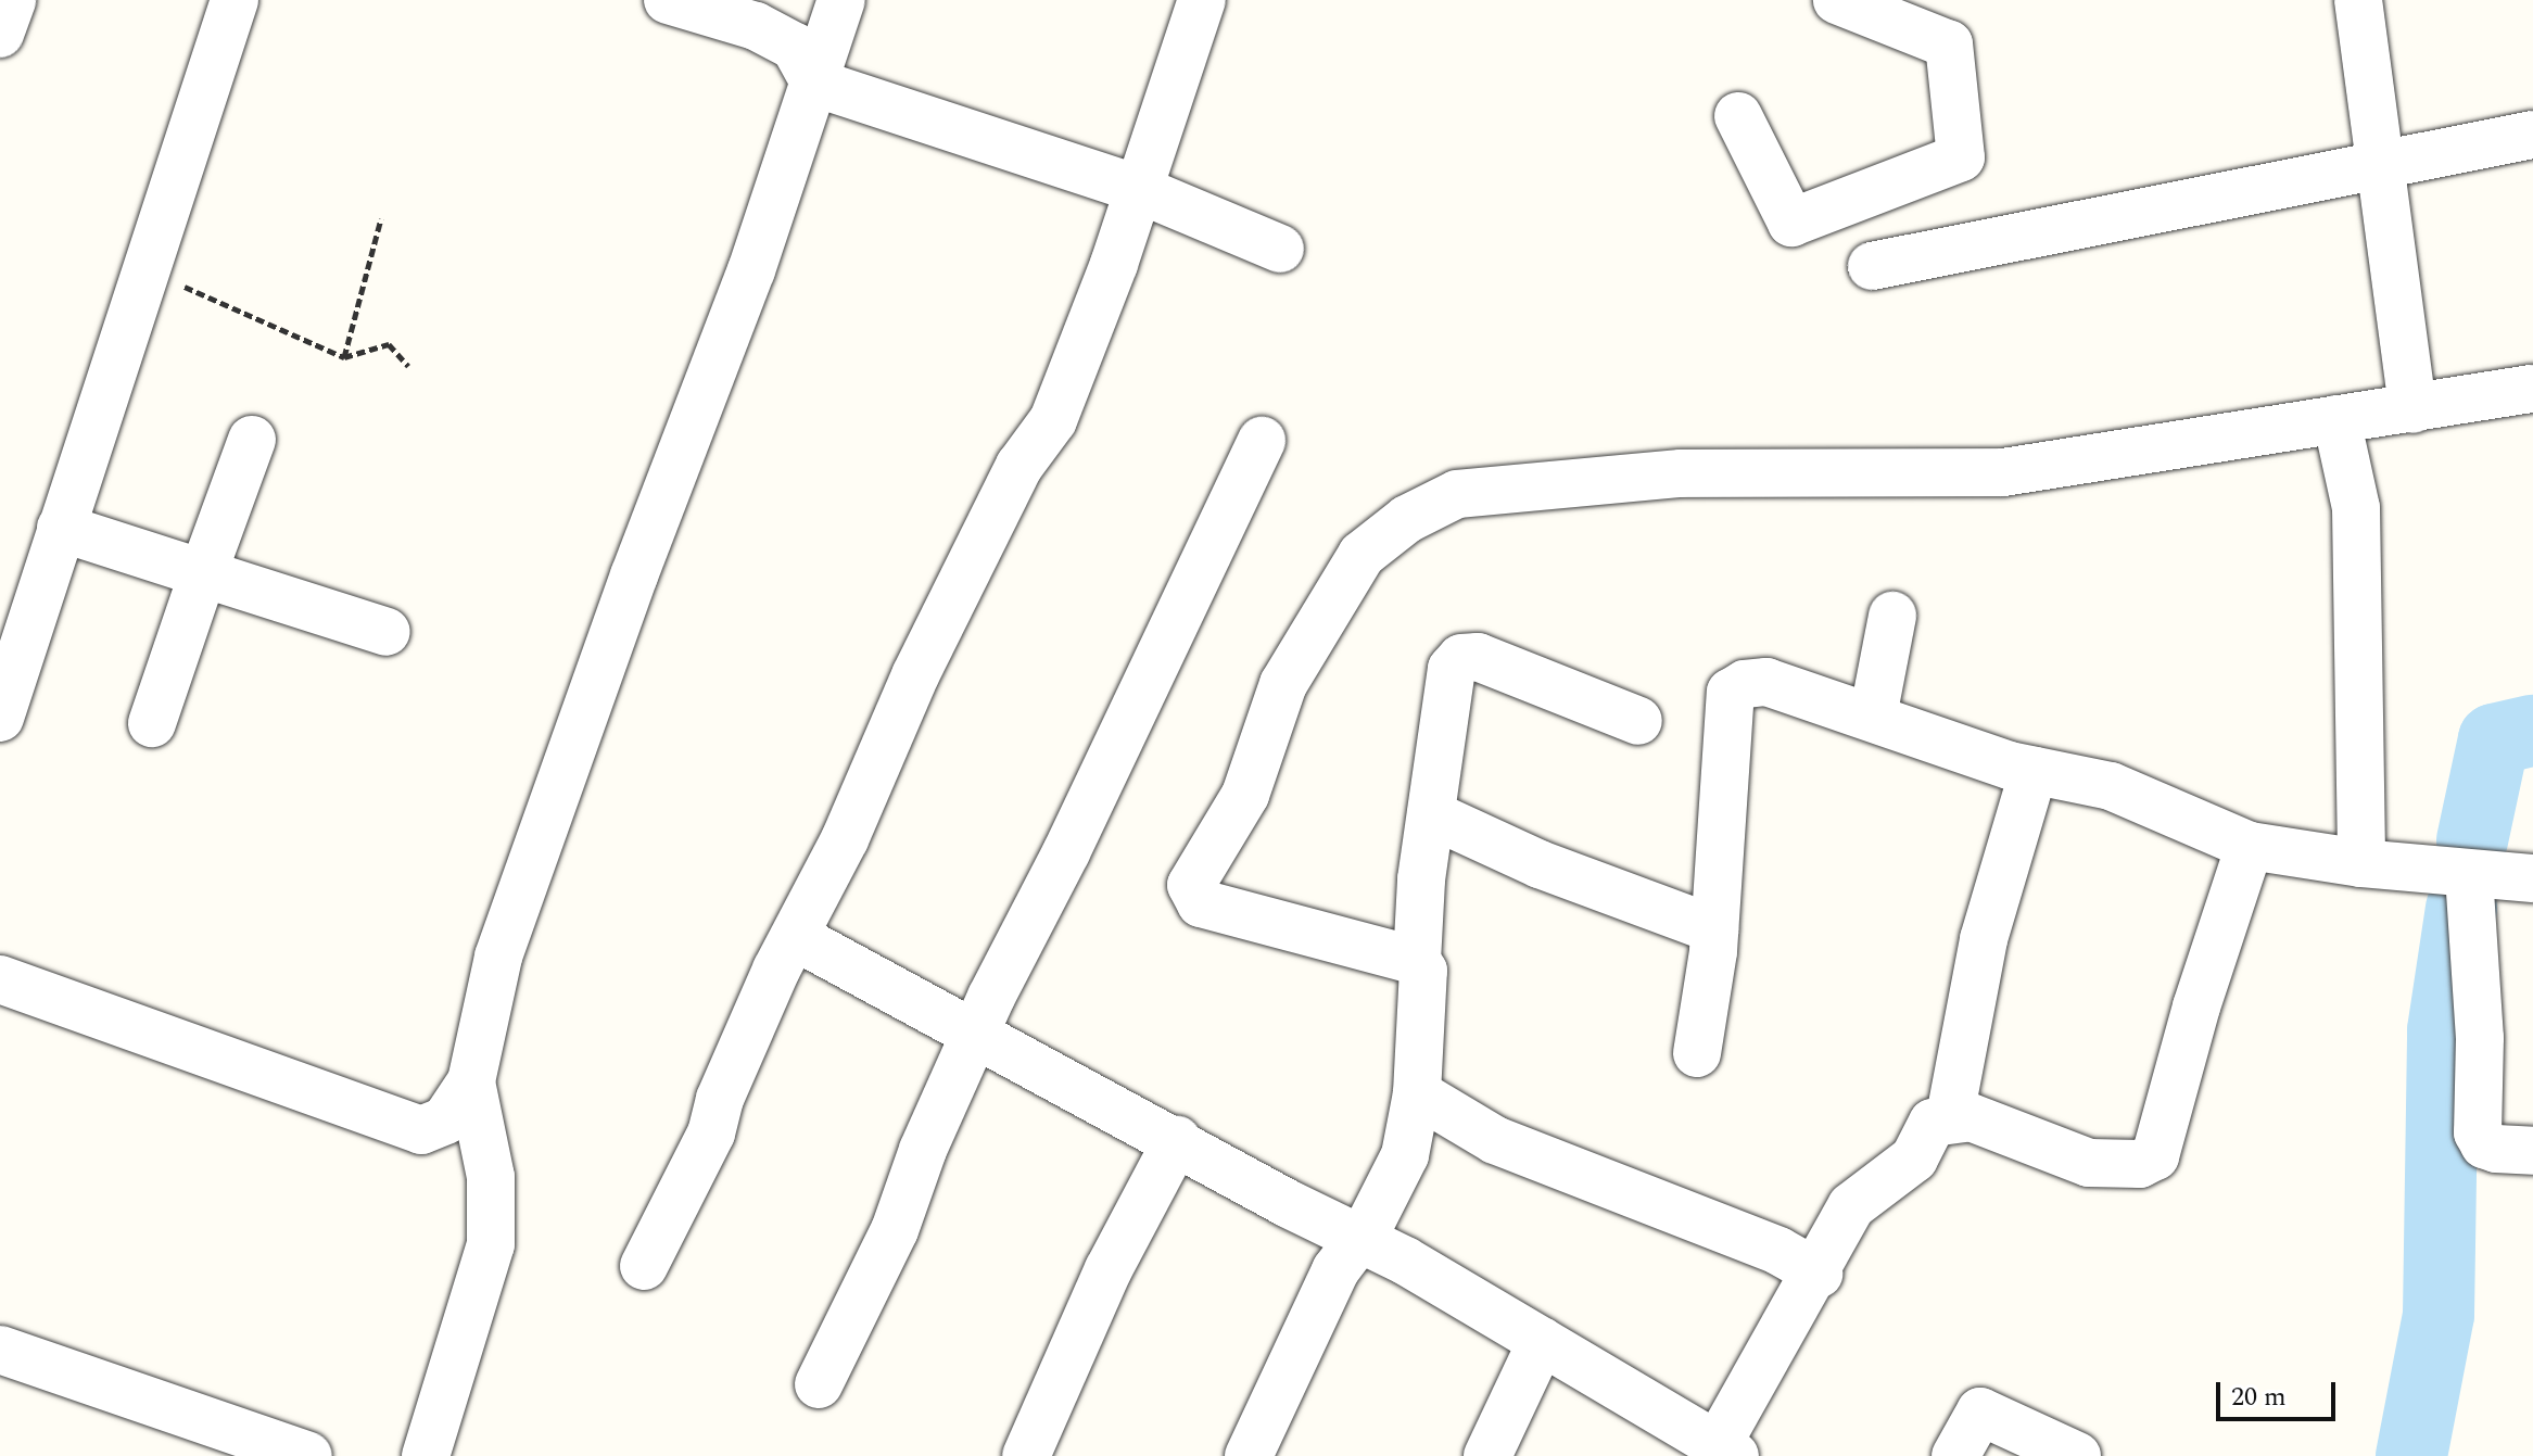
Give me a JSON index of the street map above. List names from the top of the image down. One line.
{"scale_bar":"20 m"}
